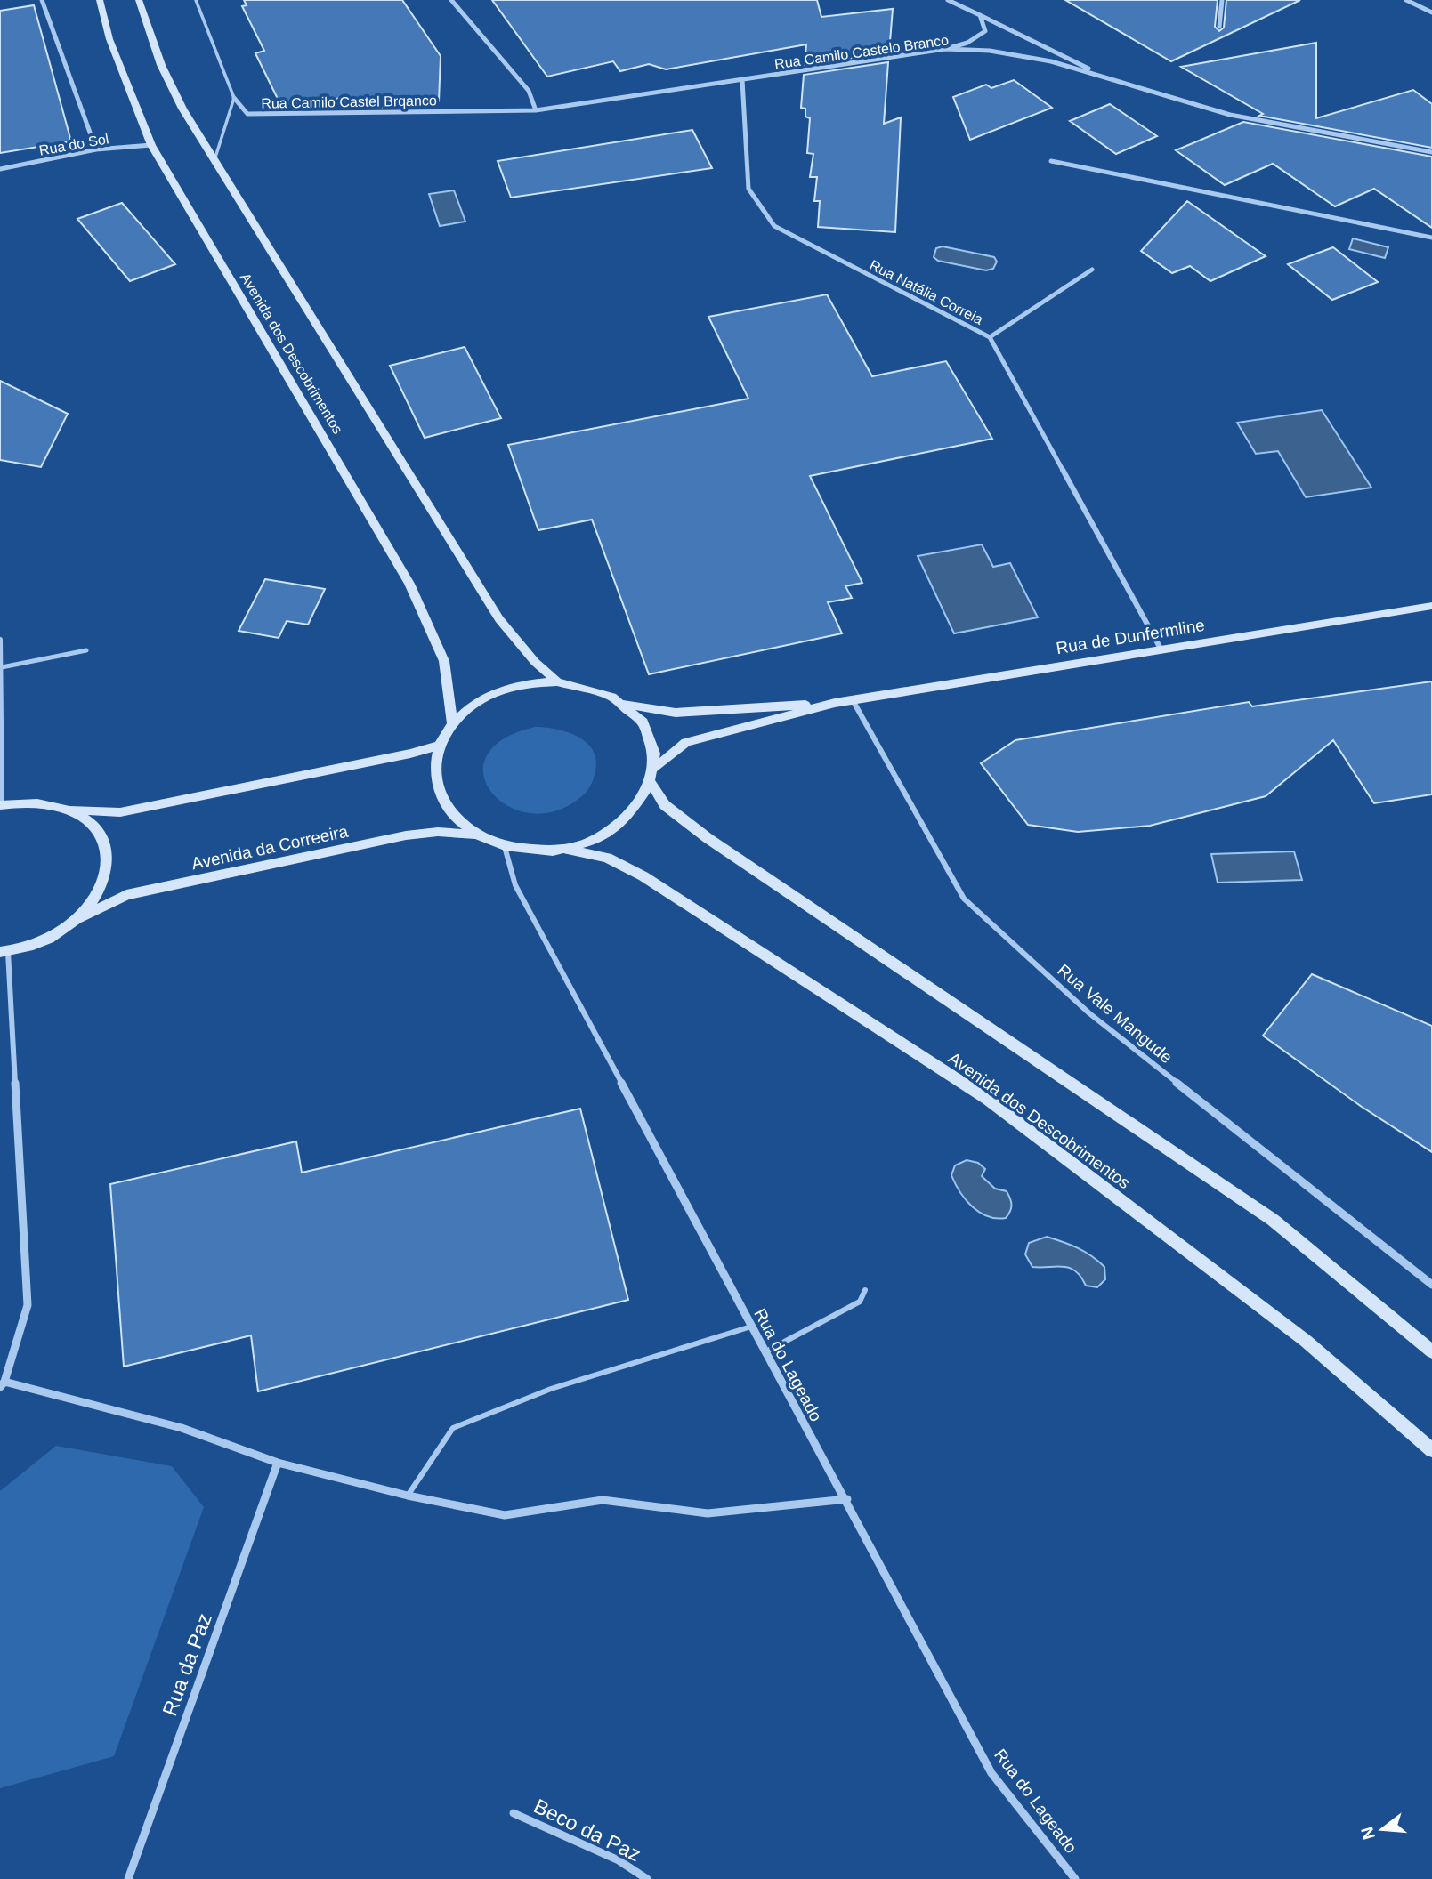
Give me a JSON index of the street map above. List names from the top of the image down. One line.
{"streets":{"main road":["Avenida dos Descobrimentos","Rua de Dunfermline","Avenida da Correeira"],"street":["Rua Camilo Castelo Branco","Rua Camilo Castel Brqanco","Rua do Sol","Rua Natália Correia","Rua Vale Mangude","Rua do Lageado","Rua da Paz","Beco da Paz"]},"crossings":[["Rua Camilo Castelo Branco","Rua Camilo Castel Brqanco"],["Rua Camilo Castelo Branco","Rua Natália Correia"],["Rua do Sol","Avenida dos Descobrimentos"],["Rua Natália Correia","Rua de Dunfermline"],["Avenida dos Descobrimentos","Rua de Dunfermline"],["Avenida dos Descobrimentos","Avenida da Correeira"],["Avenida dos Descobrimentos","Rua do Lageado"],["Rua de Dunfermline","Avenida da Correeira"],["Rua de Dunfermline","Rua Vale Mangude"],["Rua de Dunfermline","Rua do Lageado"],["Avenida da Correeira","Rua do Lageado"]],"north":"left"}
